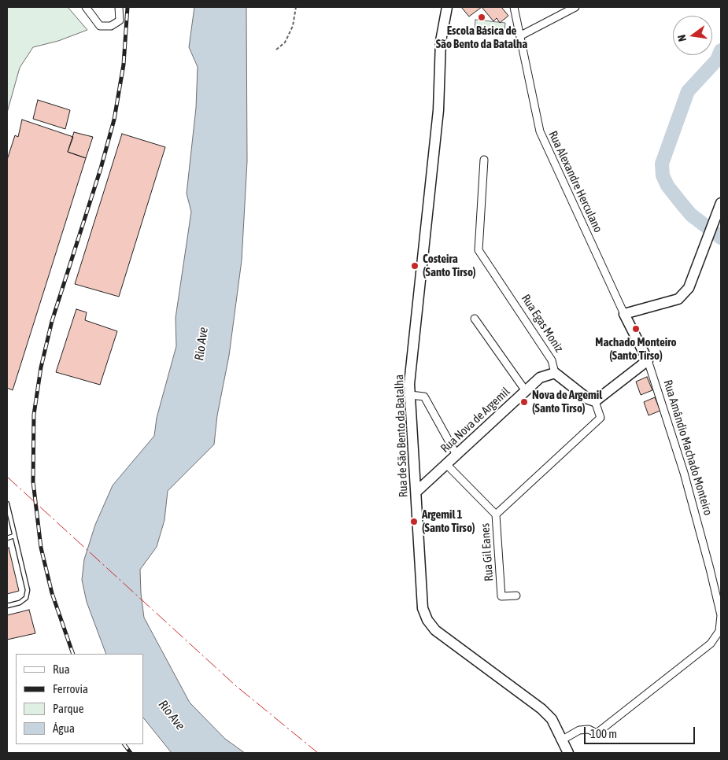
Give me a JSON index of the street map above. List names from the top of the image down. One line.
{"streets":{"street":["Rua Alexandre Herculano","Rua Egas Moniz","Rua Nova de Argemil","Rua de São Bento da Batalha","Rua Amândio Machado Monteiro","Rua Gil Eanes"]},"crossings":[["Rua Alexandre Herculano","Rua Amândio Machado Monteiro"],["Rua Egas Moniz","Rua Nova de Argemil"],["Rua Nova de Argemil","Rua de São Bento da Batalha"],["Rua Nova de Argemil","Rua Gil Eanes"],["Rua de São Bento da Batalha","Rua Amândio Machado Monteiro"]],"water":["Rio Ave"],"places":["Escola Básica de São Bento da Batalha","Costeira (Santo Tirso)","Machado Monteiro (Santo Tirso)","Nova de Argemil (Santo Tirso)","Argemil 1 (Santo Tirso)"],"legend":["Rua","Ferrovia","Parque","Água"],"scale_bar":"100 m","north":"left"}
